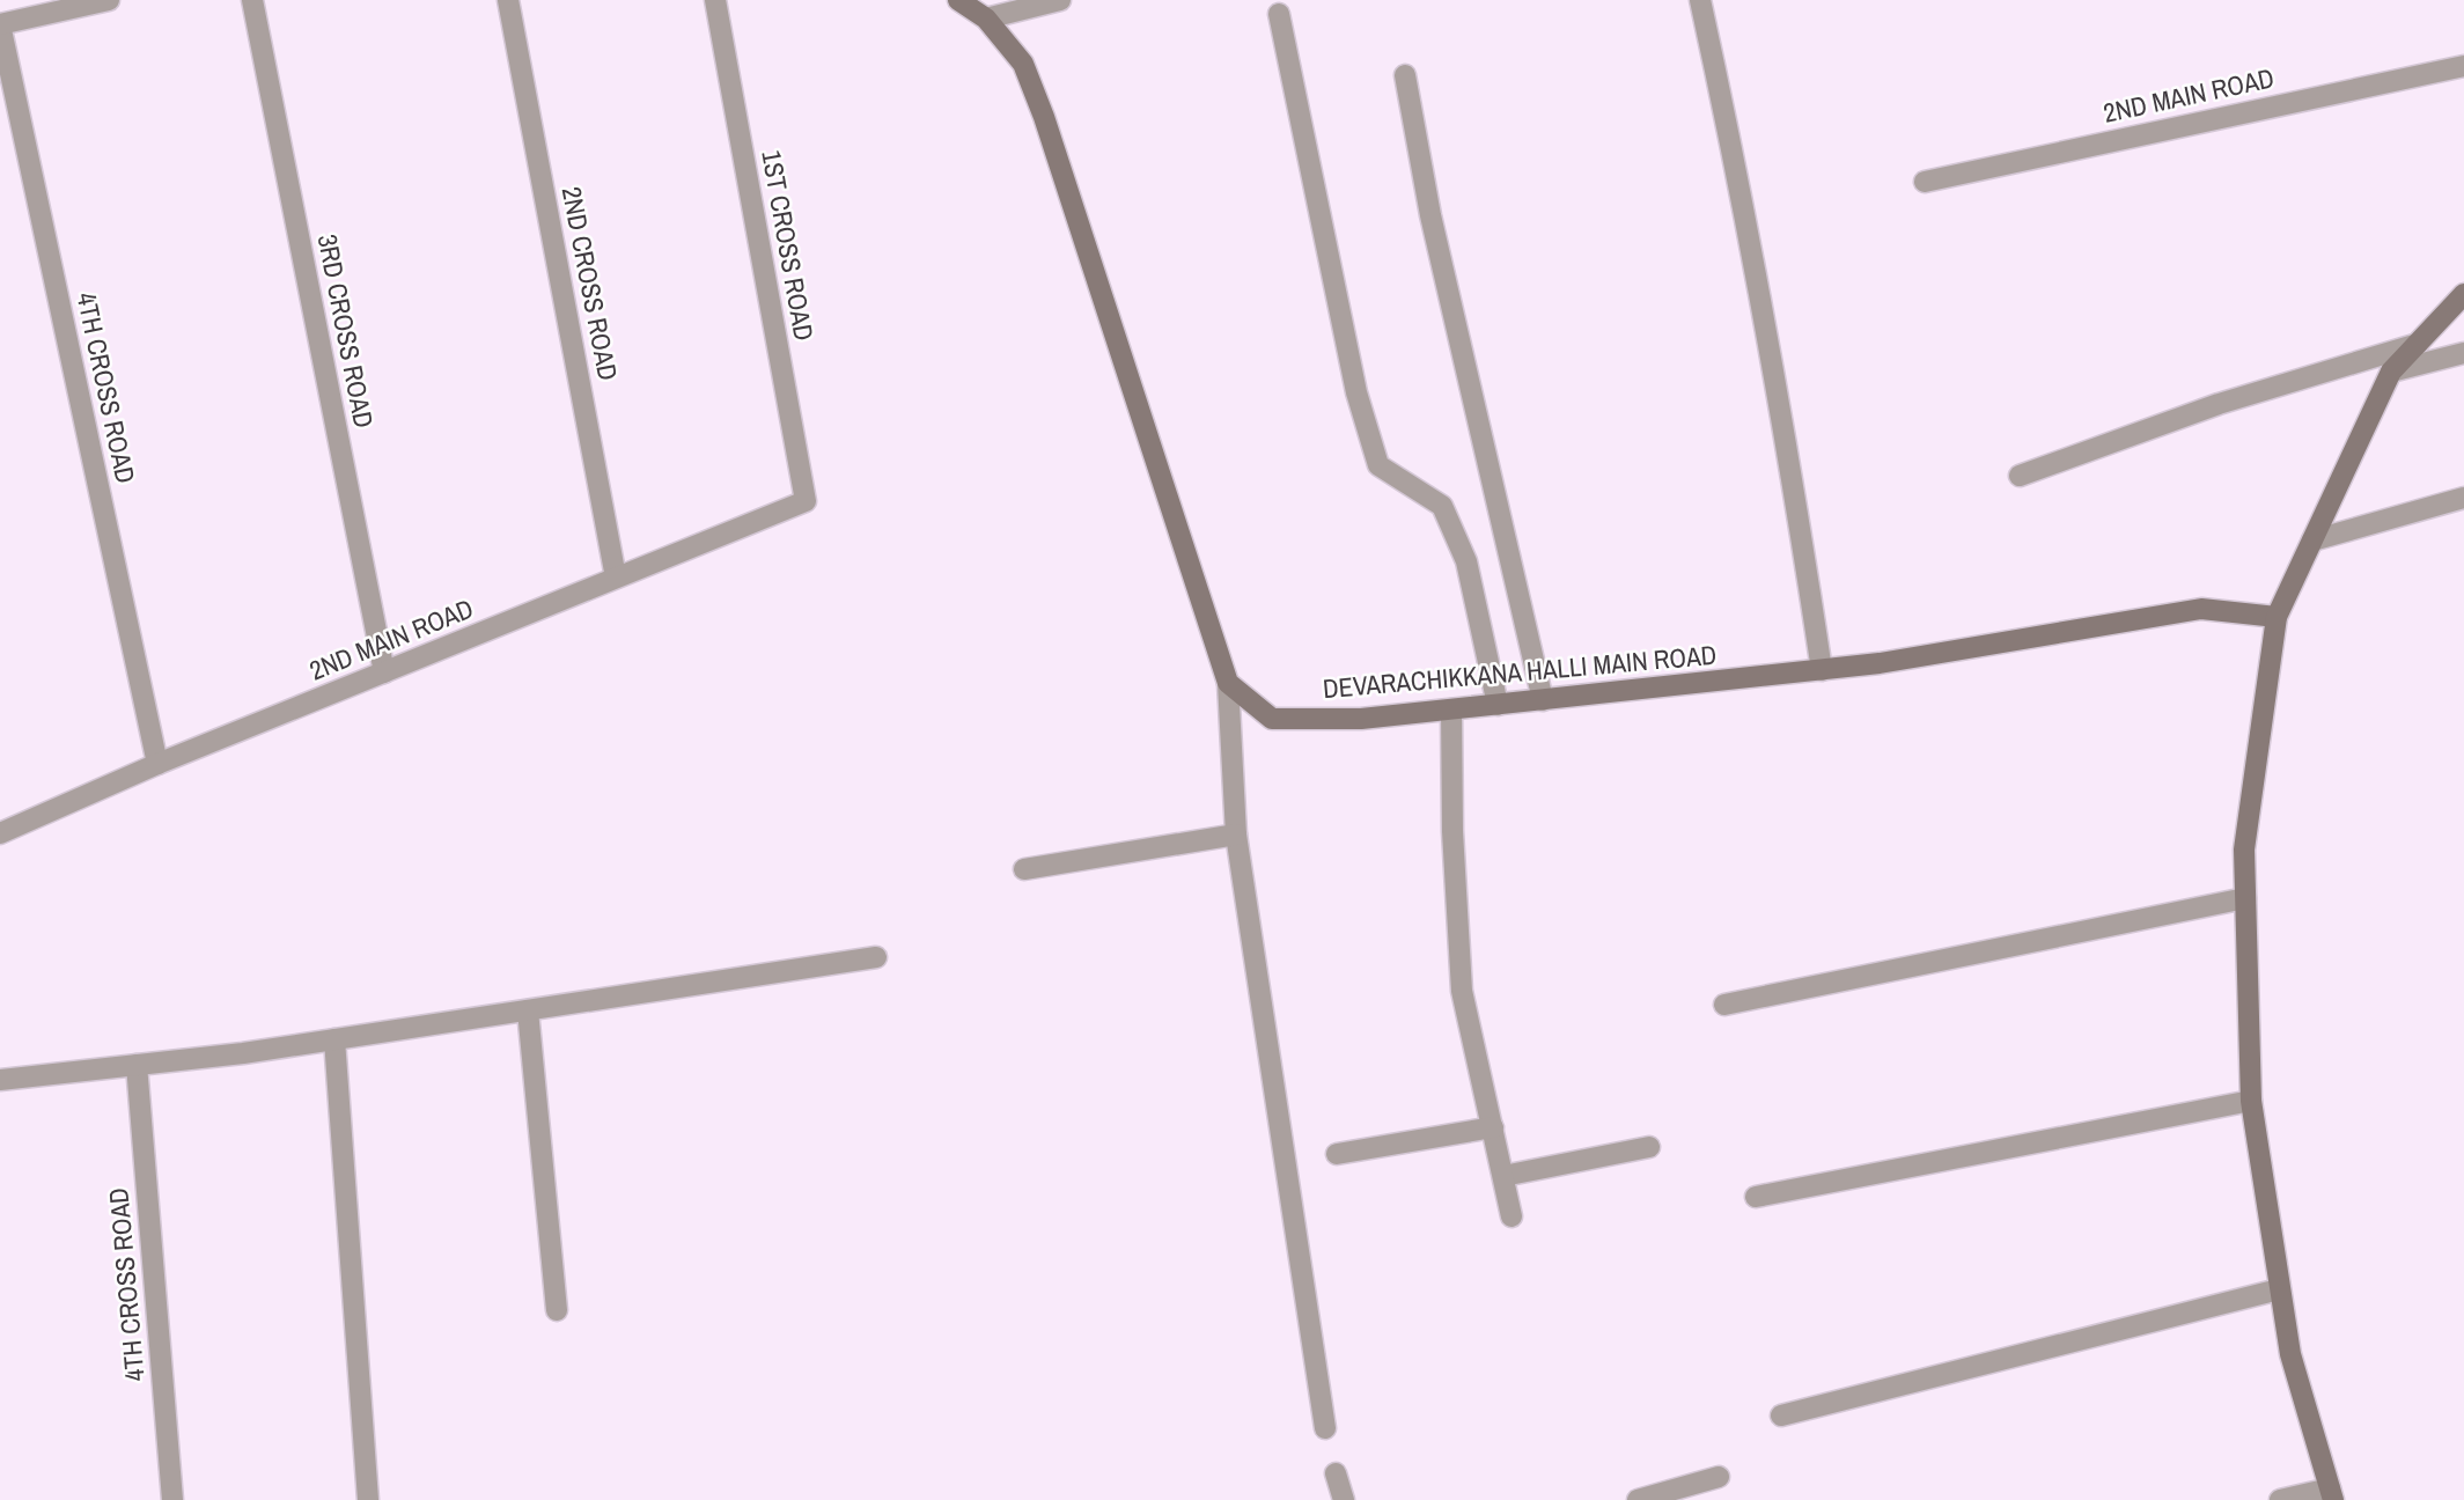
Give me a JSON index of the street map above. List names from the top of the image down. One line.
{"streets":{"street":["2ND MAIN ROAD","1ST CROSS ROAD","2ND CROSS ROAD","3RD CROSS ROAD","4TH CROSS ROAD","DEVARACHIKKANA HALLI MAIN ROAD"]},"crossings":[["2ND MAIN ROAD","1ST CROSS ROAD"],["2ND MAIN ROAD","2ND CROSS ROAD"],["2ND MAIN ROAD","3RD CROSS ROAD"],["2ND MAIN ROAD","4TH CROSS ROAD"]]}
